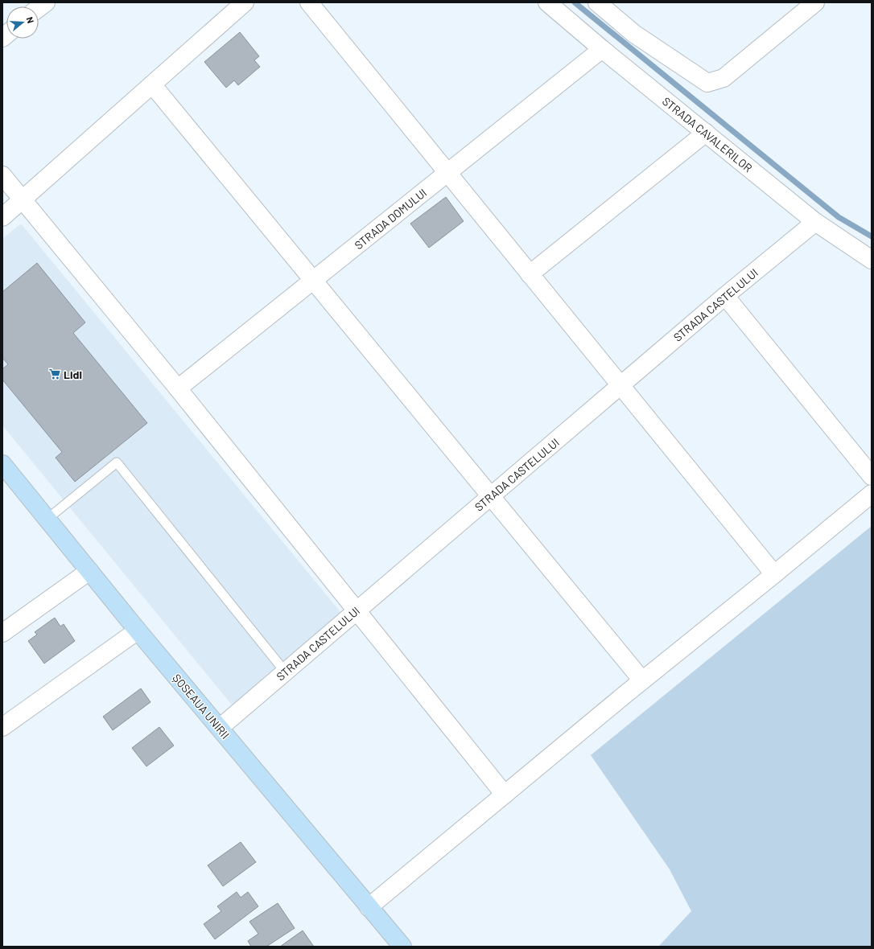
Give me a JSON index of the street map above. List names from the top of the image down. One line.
{"streets":{"main road":["ȘOSEAUA UNIRII"],"street":["STRADA CAVALERILOR","STRADA DOMULUI","STRADA CASTELULUI"]},"crossings":[["STRADA CAVALERILOR","STRADA DOMULUI"],["STRADA CAVALERILOR","STRADA CASTELULUI"],["STRADA CASTELULUI","ȘOSEAUA UNIRII"]],"places":{"supermarket":["Lidl"]},"north":"right"}
